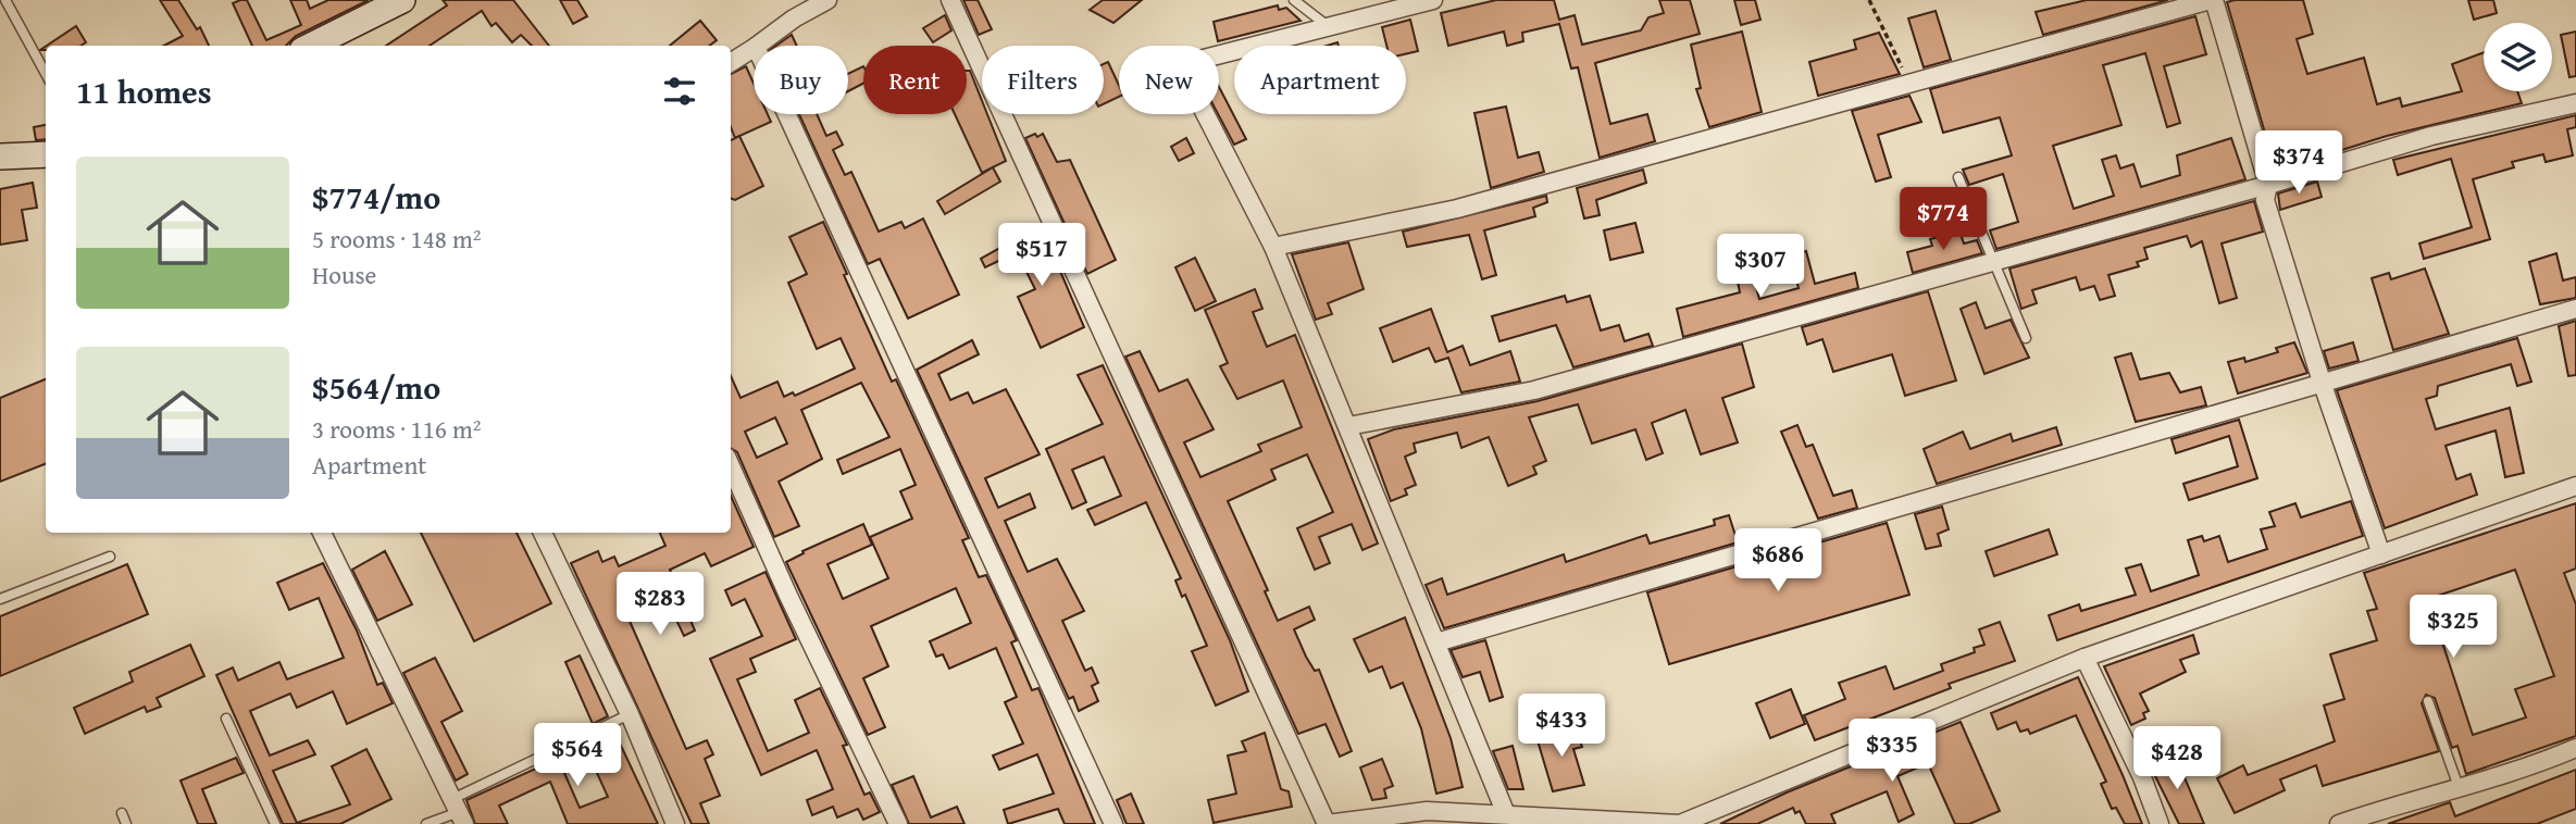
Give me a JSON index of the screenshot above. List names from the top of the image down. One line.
{"page":{"chip":["Buy","Rent","Filters","New","Apartment"],"heading":"11 homes","price":["$374","$774","$517","$307","$686","$283","$325","$433","$335","$564","$428"],"list":[{"name":"$774/mo","note":"5 rooms · 148 m² · House"},{"name":"$564/mo","note":"3 rooms · 116 m² · Apartment"}]}}
